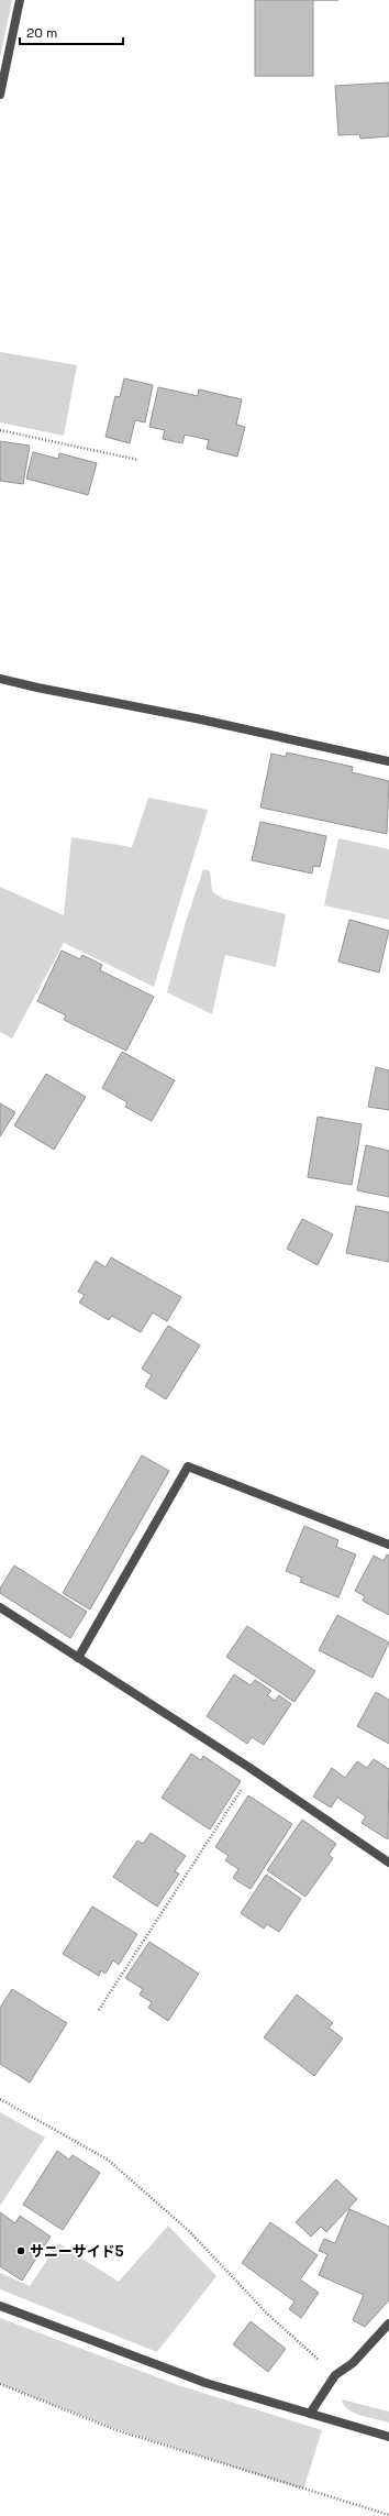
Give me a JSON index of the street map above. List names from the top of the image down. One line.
{"places":["サニーサイド5"],"scale_bar":"20 m"}
